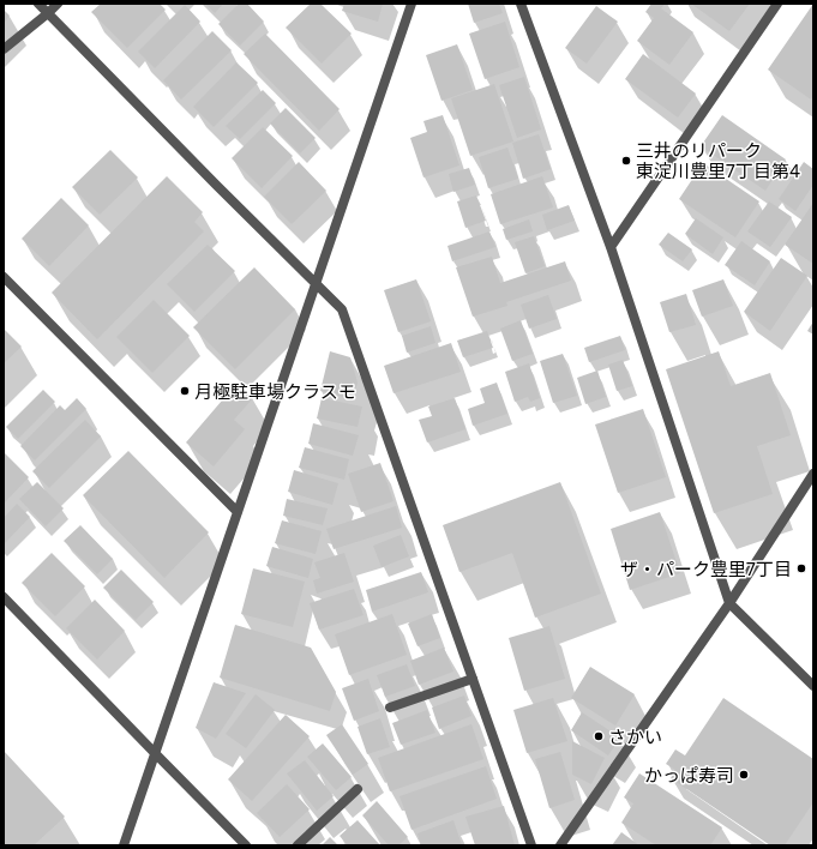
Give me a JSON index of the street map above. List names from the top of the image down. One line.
{"places":["三井のリパーク 東淀川豊里7丁目第4","月極駐車場クラスモ","ザ・パーク豊里7丁目","さかい","かっぱ寿司"]}
